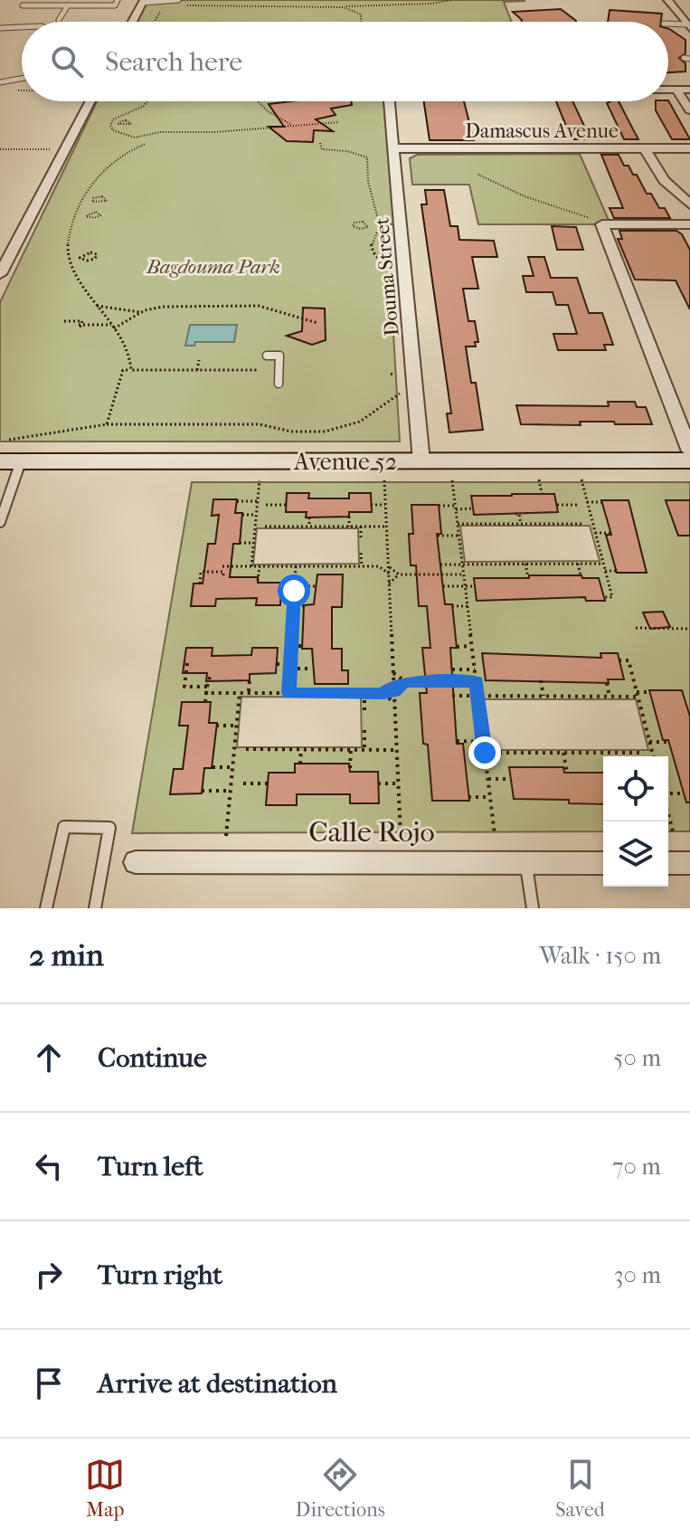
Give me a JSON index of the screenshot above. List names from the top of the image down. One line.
{"streets":{"main road":["Avenue 52"],"street":["Damascus Avenue","Douma Street","Calle Rojo"]},"crossings":[["Damascus Avenue","Douma Street"],["Douma Street","Avenue 52"]],"parks":["Bagdouma Park"],"page":{"search":"Search here","heading":["2 min","Walk · 150 m"],"list":[["Continue","50 m"],["Turn left","70 m"],["Turn right","30 m"],"Arrive at destination"],"nav":["Map","Directions","Saved"]}}
